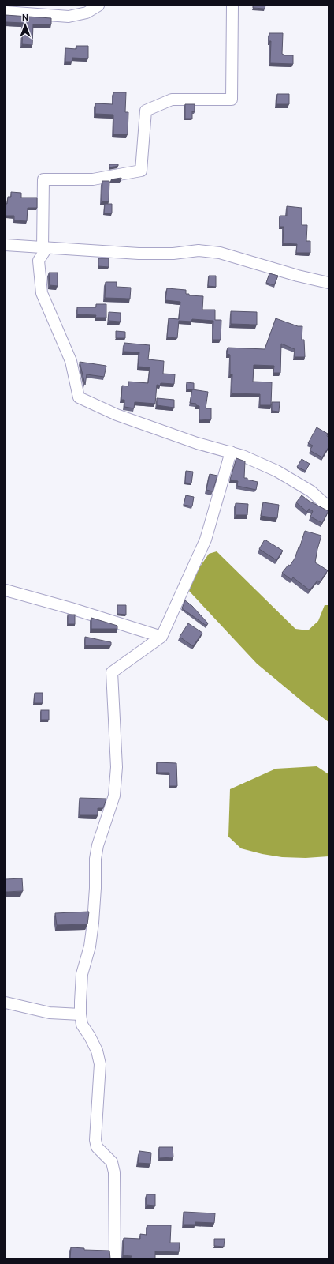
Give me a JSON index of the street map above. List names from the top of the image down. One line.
{"north":"top"}
